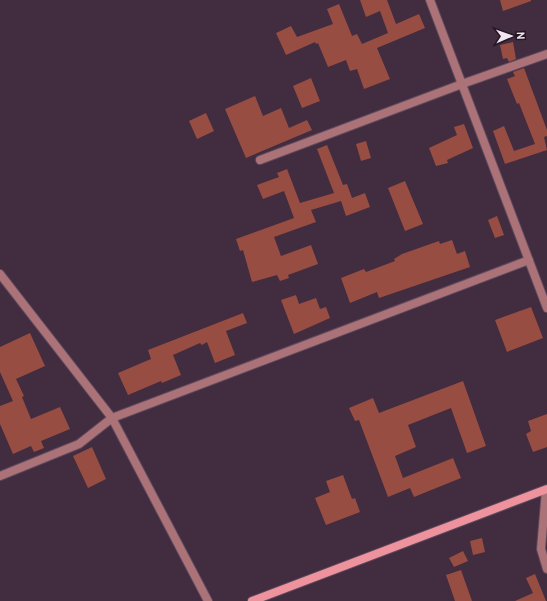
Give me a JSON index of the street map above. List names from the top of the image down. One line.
{"north":"right"}
